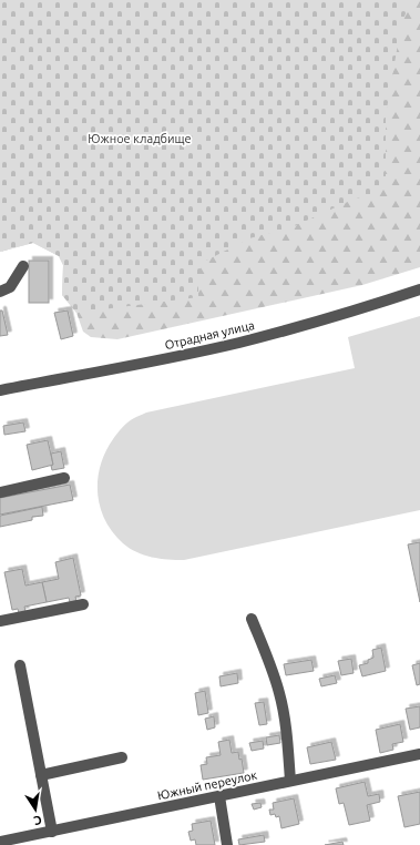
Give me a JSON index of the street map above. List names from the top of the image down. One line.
{"streets":{"street":["Отрадная улица","Южный переулок"]},"parks":["Южное кладбище"],"north":"bottom"}
